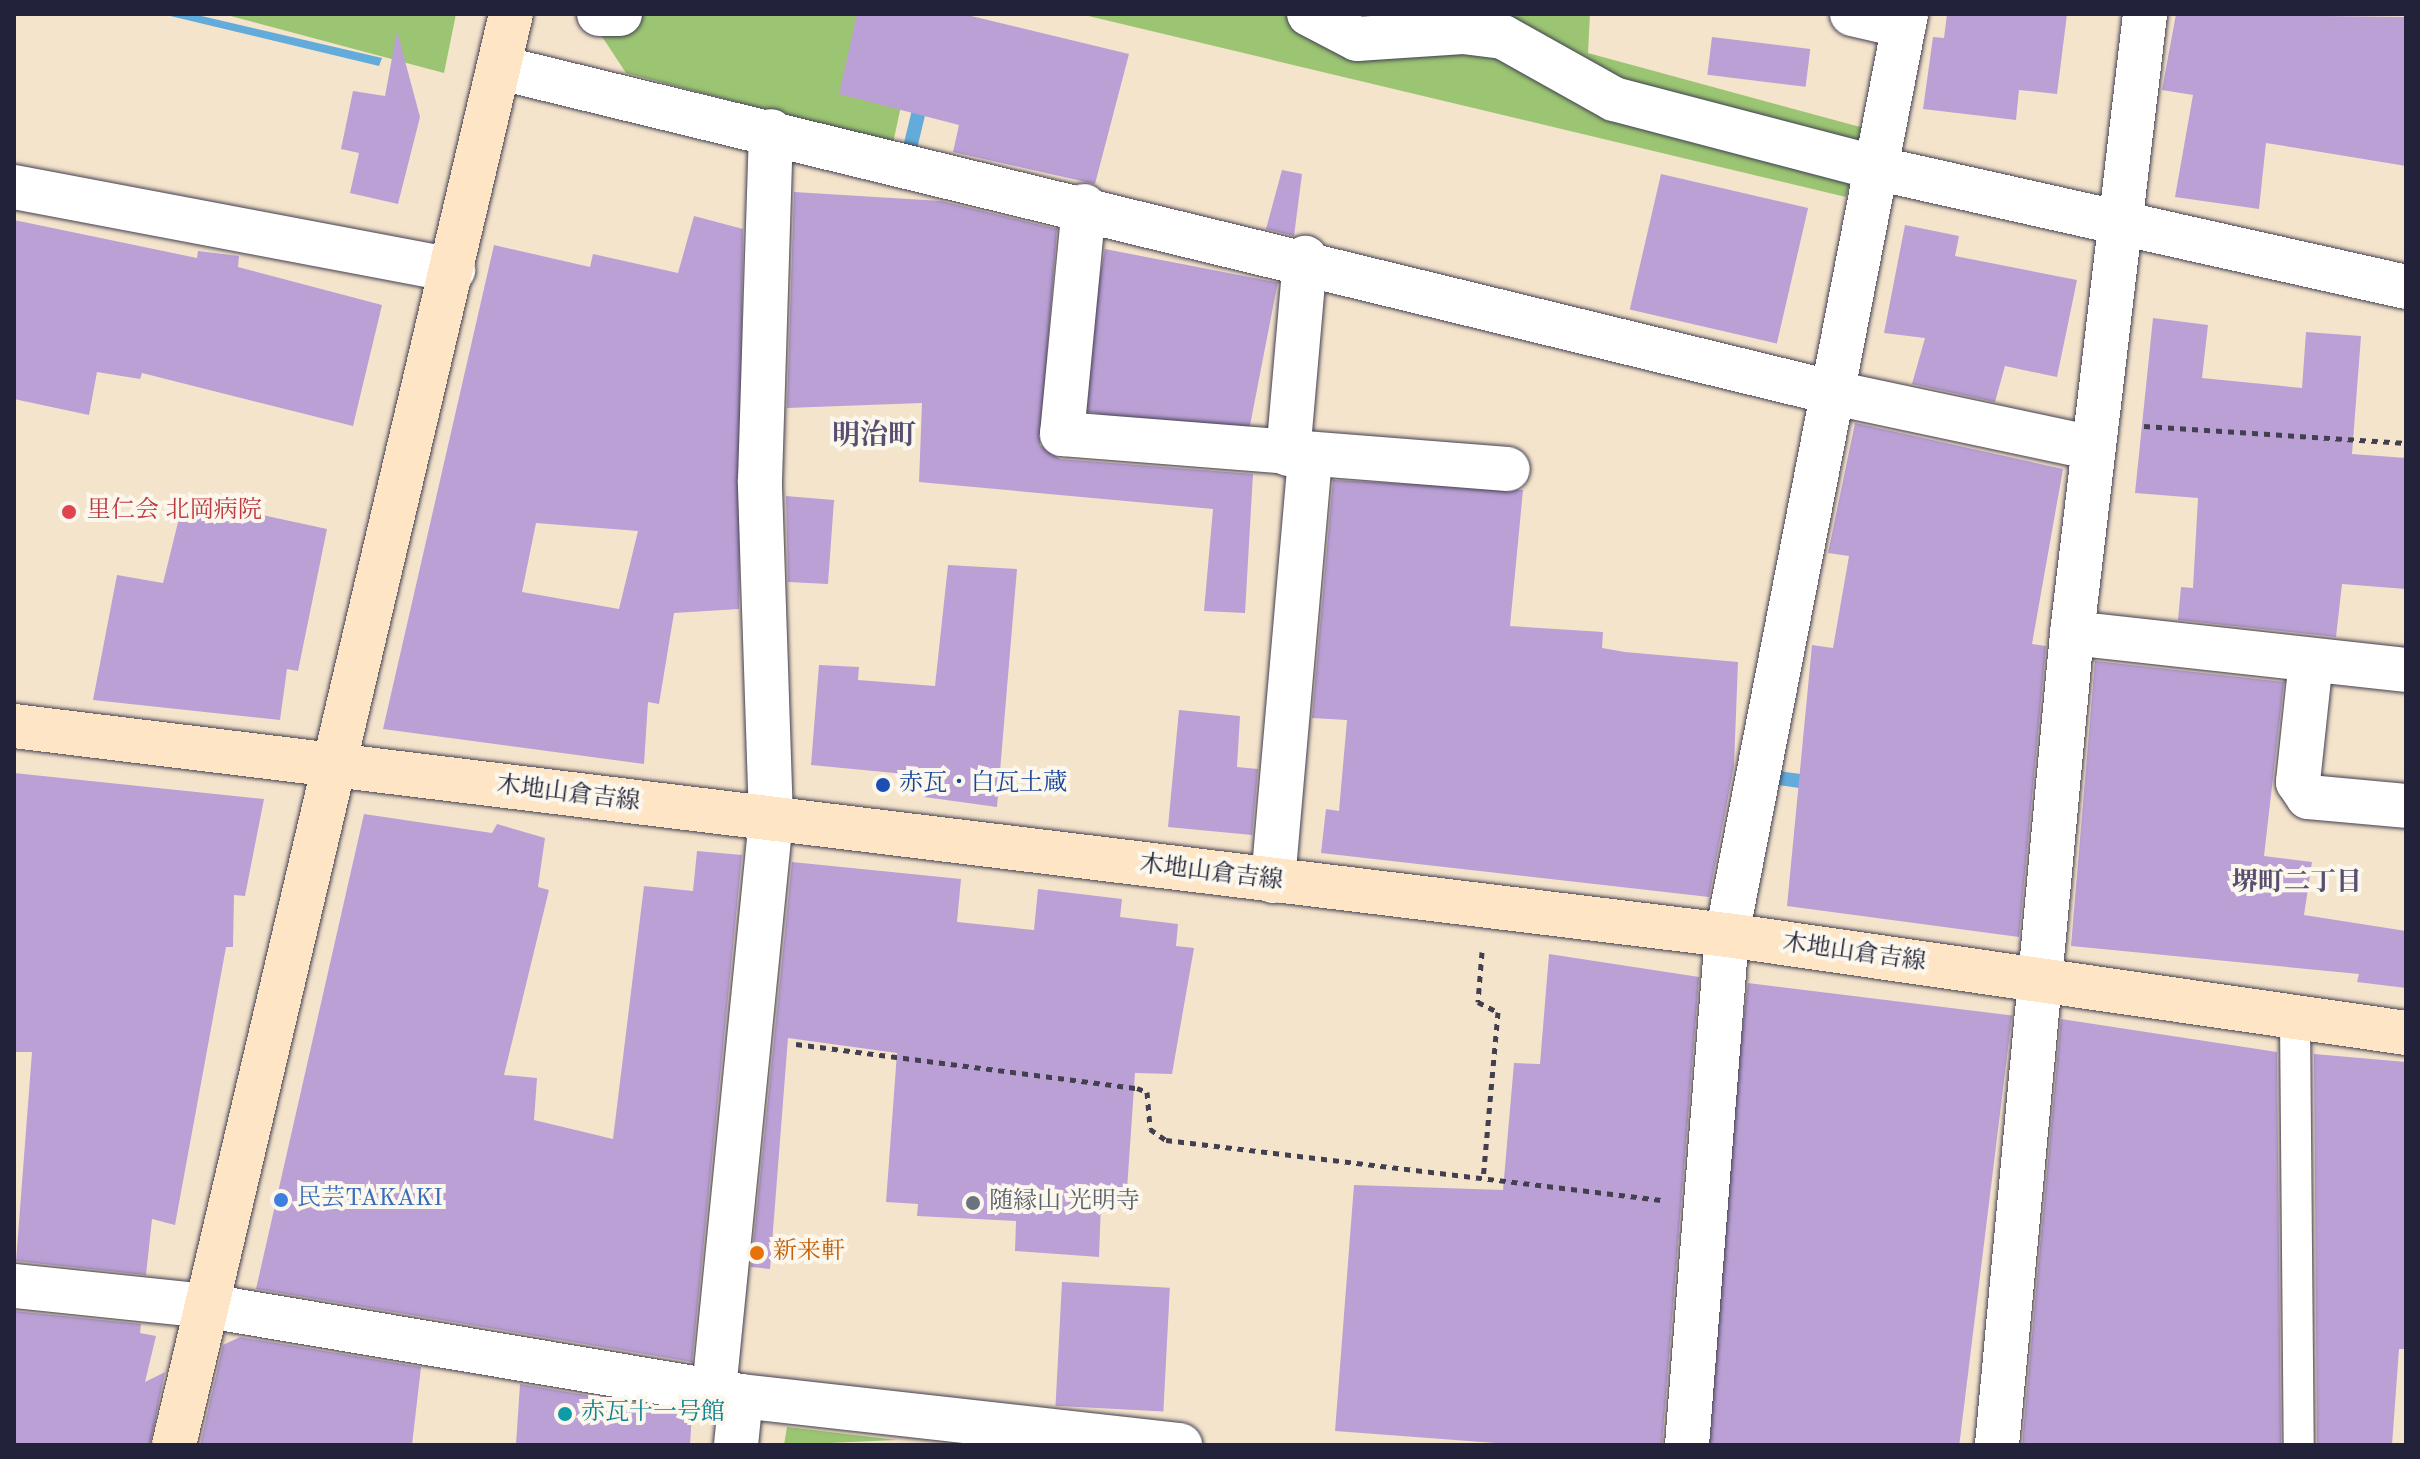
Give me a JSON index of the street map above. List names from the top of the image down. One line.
{"streets":{"main road":["木地山倉吉線"]},"districts":["明治町","堺町二丁目"],"places":["里仁会 北岡病院","赤瓦・白瓦土蔵","民芸TAKAKI","随縁山 光明寺","新来軒","赤瓦十一号館"]}
